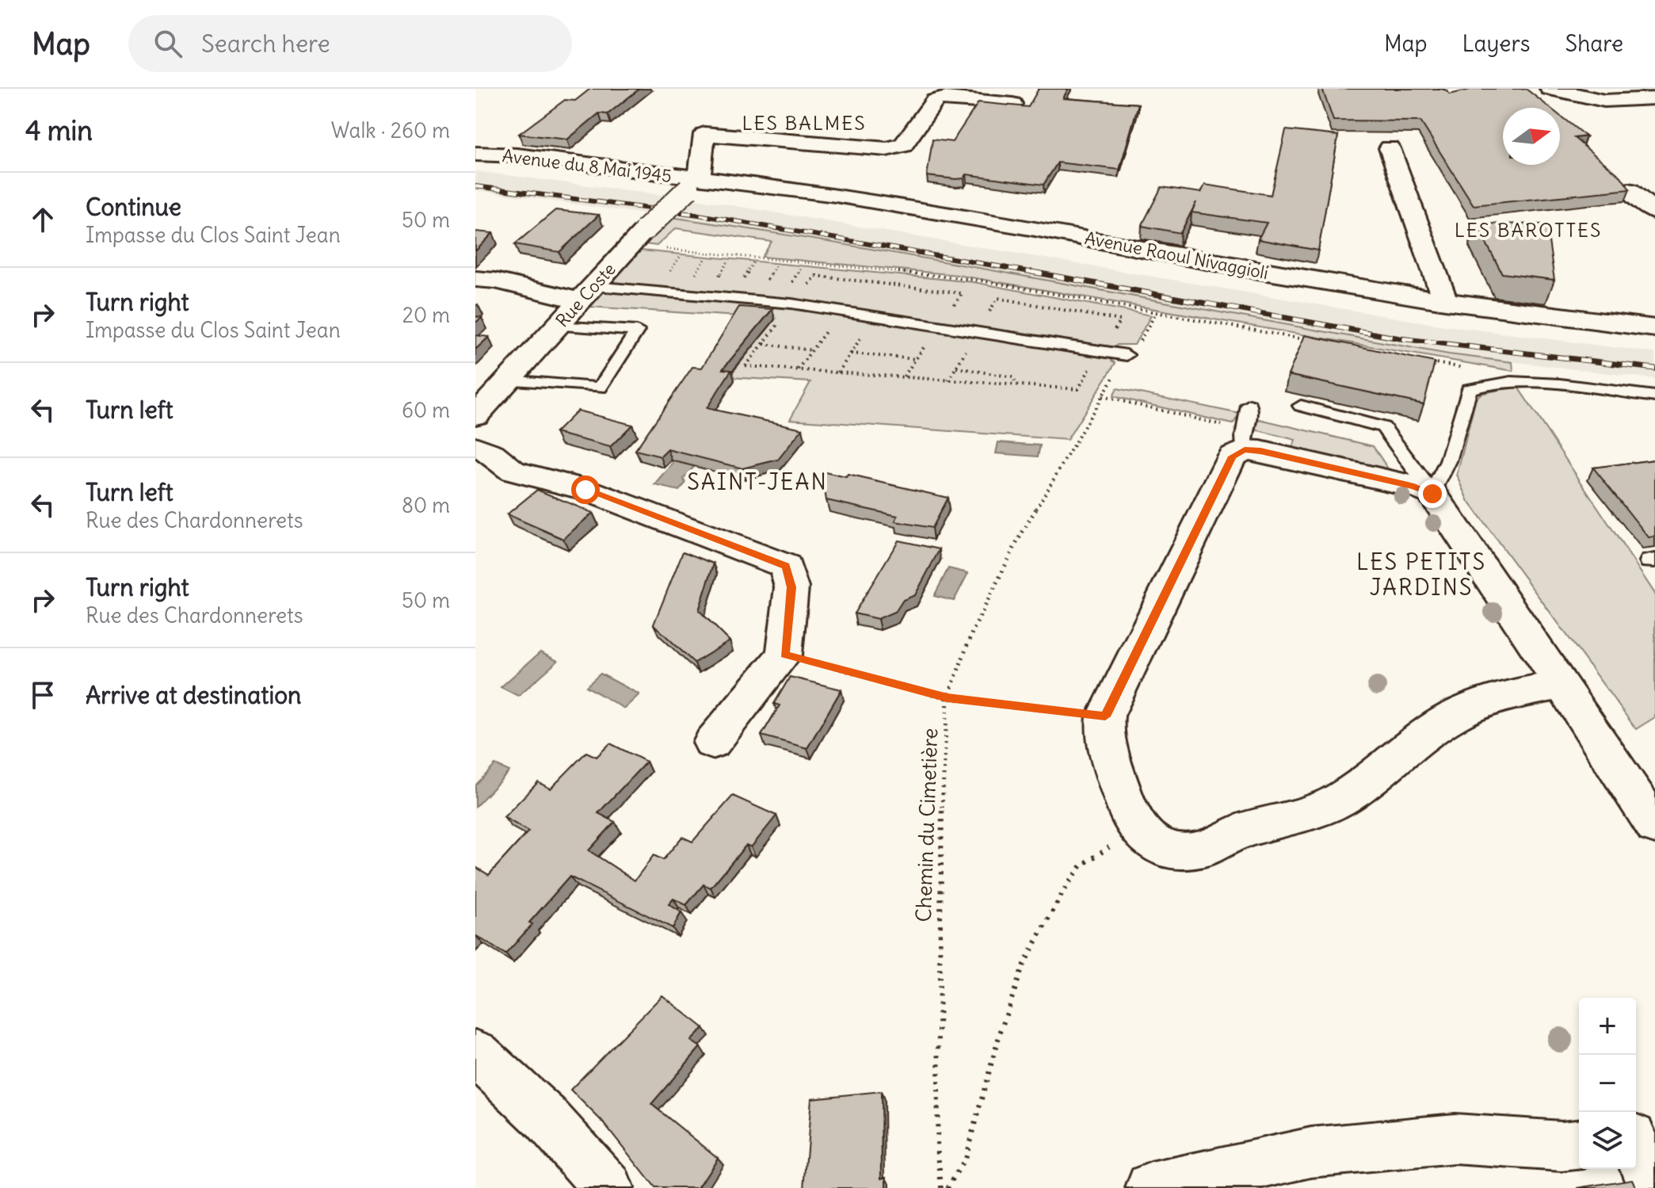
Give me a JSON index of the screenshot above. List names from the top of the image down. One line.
{"streets":{"street":["Avenue du 8 Mai 1945","Avenue Raoul Nivaggioli","Rue Coste"],"path":["Chemin du Cimetière"]},"crossings":[["Avenue du 8 Mai 1945","Avenue Raoul Nivaggioli"],["Avenue du 8 Mai 1945","Rue Coste"],["Avenue Raoul Nivaggioli","Rue Coste"]],"districts":["LES BALMES","LES BAROTTES","SAINT-JEAN","LES PETITS JARDINS"],"north":"right","page":{"header":"Map","search":"Search here","nav":["Map","Layers","Share"],"heading":["4 min","Walk · 260 m"],"list":[["Continue","Impasse du Clos Saint Jean","50 m"],["Turn right","Impasse du Clos Saint Jean","20 m"],["Turn left","60 m"],["Turn left","Rue des Chardonnerets","80 m"],["Turn right","Rue des Chardonnerets","50 m"],"Arrive at destination"],"map_buttons":["+","−"]}}
